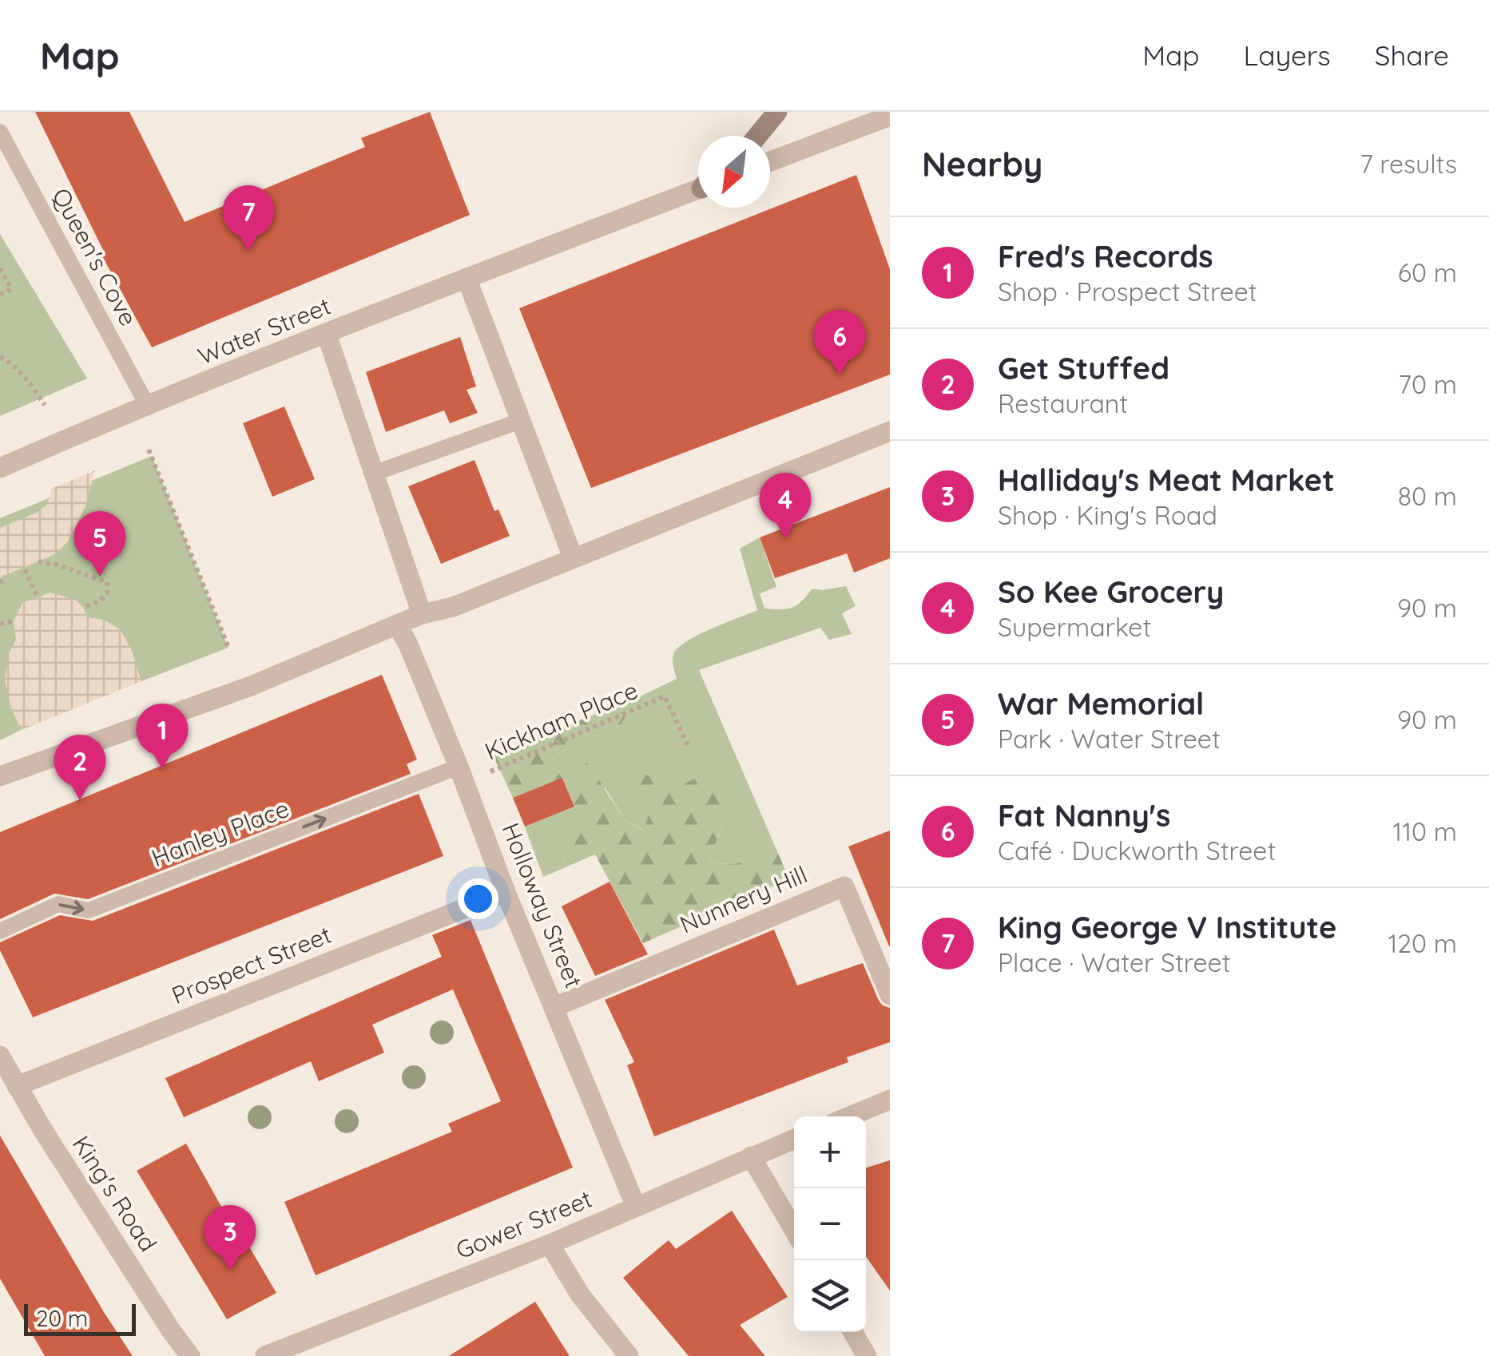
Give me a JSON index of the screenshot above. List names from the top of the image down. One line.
{"streets":{"street":["Water Street","Nunnery Hill","Holloway Street","Prospect Street","King's Road","Gower Street"],"lane":["Queen's Cove","Hanley Place"],"path":["Kickham Place"]},"crossings":[["Queen's Cove","Water Street"],["Kickham Place","Hanley Place"],["Kickham Place","Holloway Street"],["Hanley Place","Holloway Street"],["Nunnery Hill","Holloway Street"],["Holloway Street","Prospect Street"],["Holloway Street","Gower Street"],["Prospect Street","King's Road"]],"one_way":["Hanley Place"],"scale_bar":"20 m","north":"bottom left","page":{"header":"Map","nav":["Map","Layers","Share"],"heading":["Nearby","7 results"],"pins":["7","6","4","5","1","2","3"],"list":[{"mark":"1","name":"Fred's Records","note":"Shop · Prospect Street","value":"60 m"},{"mark":"2","name":"Get Stuffed","note":"Restaurant","value":"70 m"},{"mark":"3","name":"Halliday's Meat Market","note":"Shop · King's Road","value":"80 m"},{"mark":"4","name":"So Kee Grocery","note":"Supermarket","value":"90 m"},{"mark":"5","name":"War Memorial","note":"Park · Water Street","value":"90 m"},{"mark":"6","name":"Fat Nanny's","note":"Café · Duckworth Street","value":"110 m"},{"mark":"7","name":"King George V Institute","note":"Place · Water Street","value":"120 m"}],"map_buttons":["+","−"],"scale":"20 m"}}
